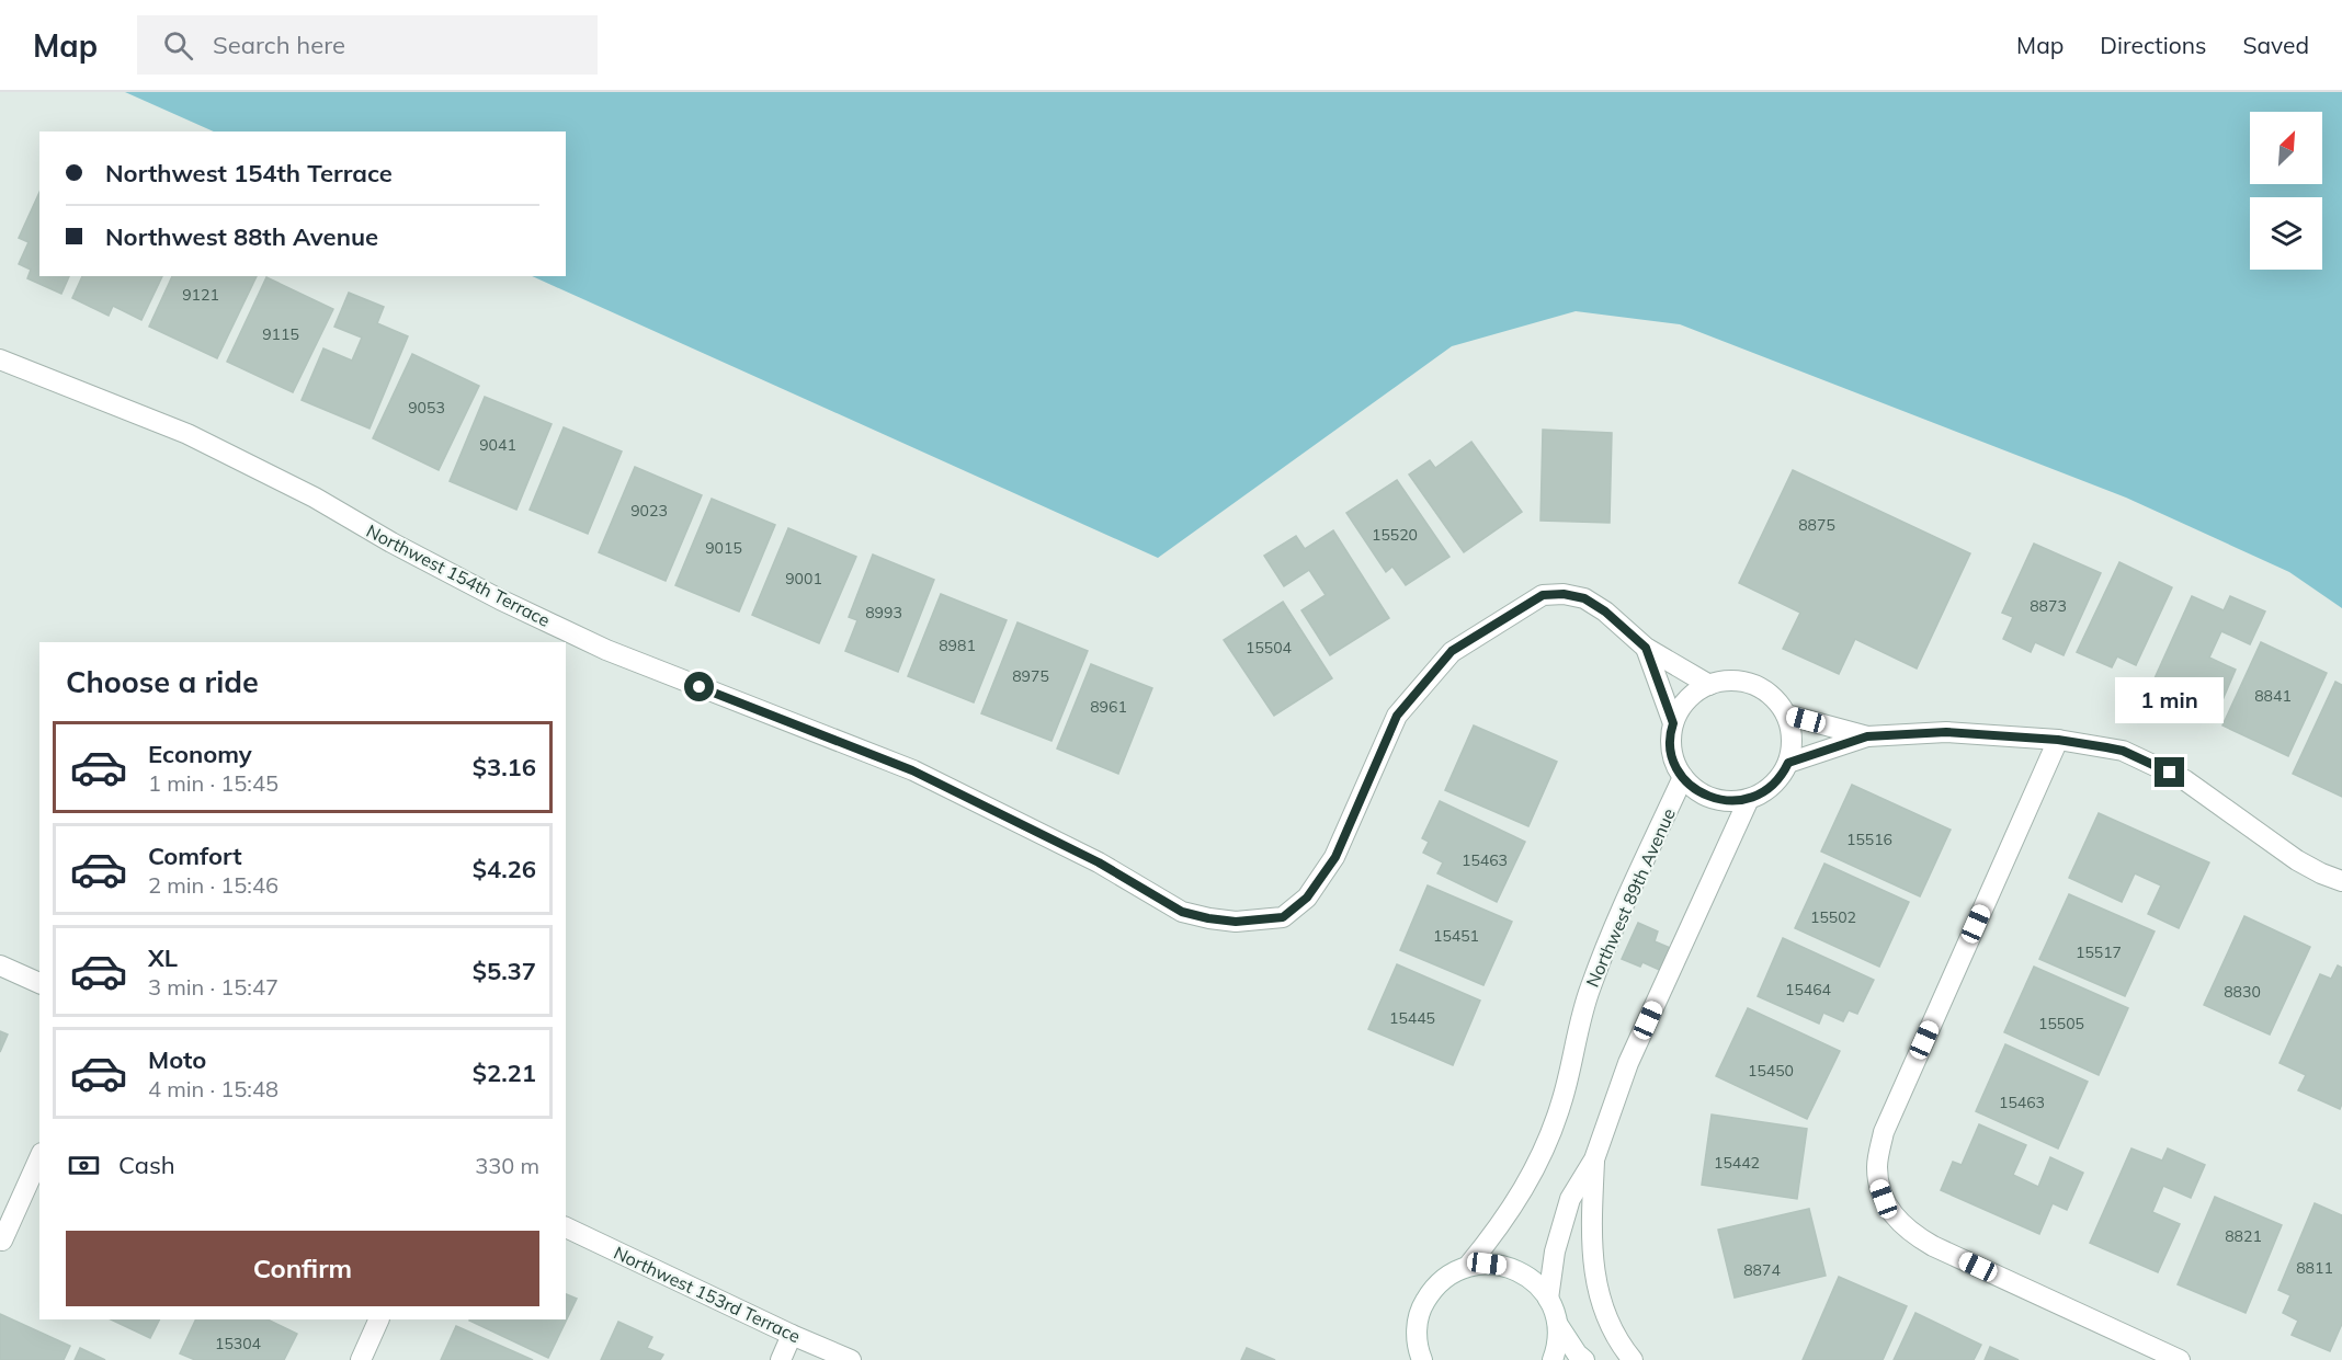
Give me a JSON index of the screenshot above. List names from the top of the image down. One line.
{"streets":{"street":["Northwest 154th Terrace","Northwest 89th Avenue","Northwest 153rd Terrace"]},"house_numbers":["9121","9115","9053","9041","9023","8875","15520","9015","9001","8873","8993","8981","15504","8975","8841","8961","15516","15463","15502","15451","15517","15464","8830","15445","15505","15450","15463","15442","8821","8811","8874","15304"],"north":"top right","page":{"header":"Map","search":"Search here","nav":["Map","Directions","Saved"],"banner":["Northwest 154th Terrace","Northwest 88th Avenue"],"heading":"Choose a ride","bubble":"1 min","list":[{"name":"Economy","note":"1 min · 15:45","value":"$3.16"},{"name":"Comfort","note":"2 min · 15:46","value":"$4.26"},{"name":"XL","note":"3 min · 15:47","value":"$5.37"},{"name":"Moto","note":"4 min · 15:48","value":"$2.21"}],"pay":["Cash","330 m"],"buttons":"Confirm"}}
